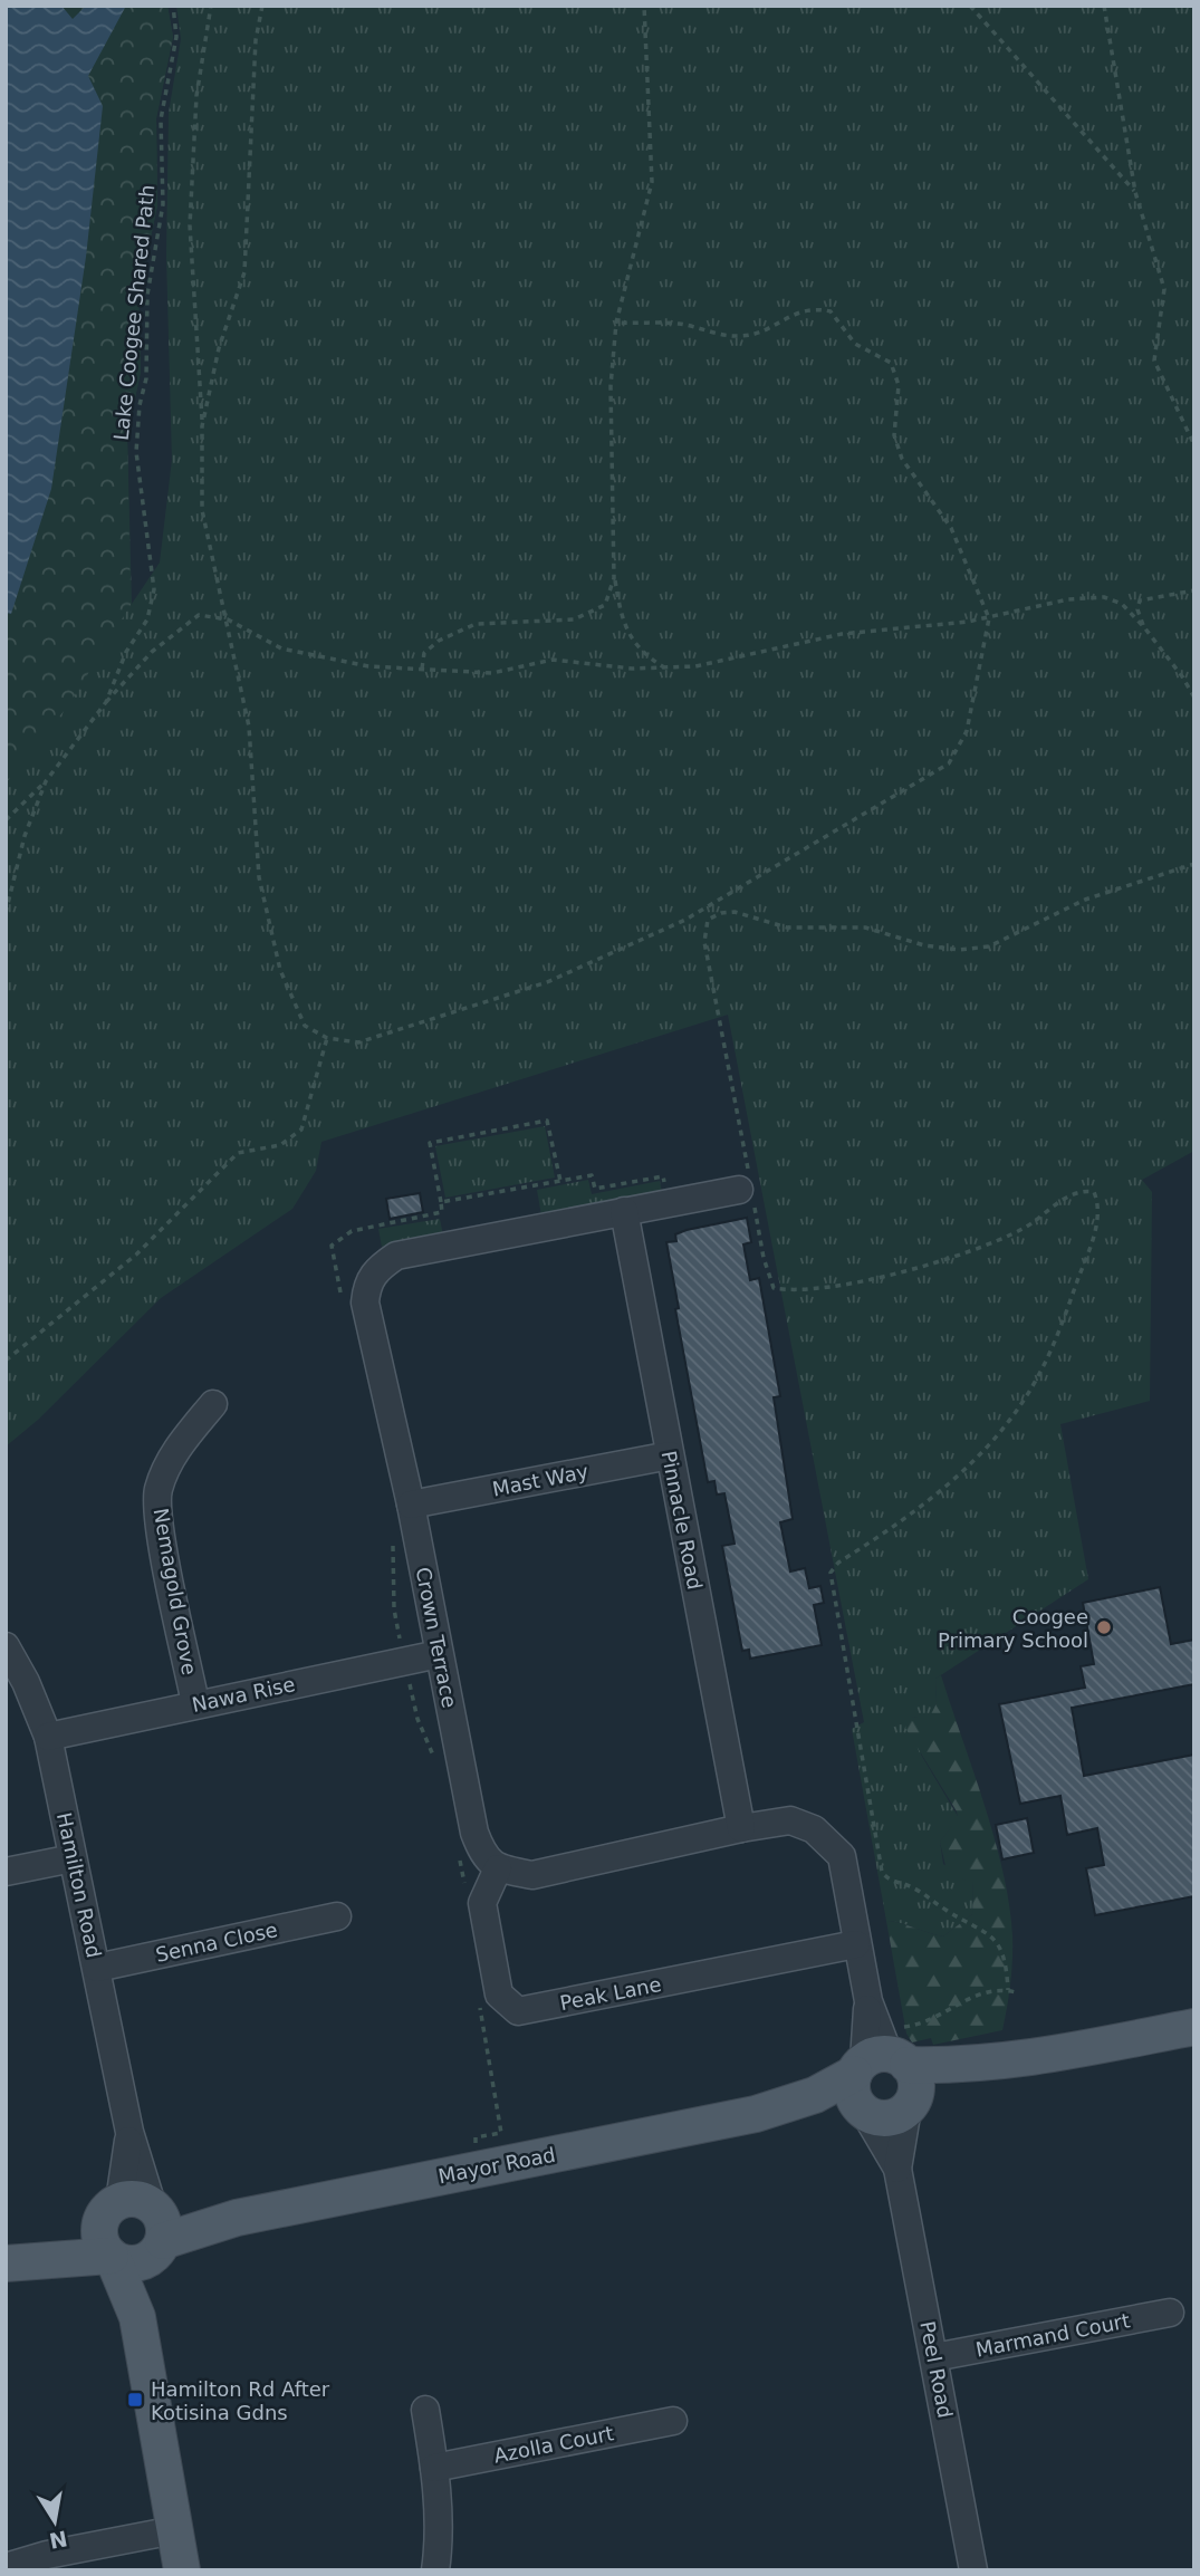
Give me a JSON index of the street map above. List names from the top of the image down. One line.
{"streets":{"main road":["Hamilton Road","Mayor Road"],"street":["Mast Way","Pinnacle Road","Nemagold Grove","Crown Terrace","Nawa Rise","Senna Close","Peak Lane","Marmand Court","Peel Road","Azolla Court"],"path":["Lake Coogee Shared Path"]},"crossings":[["Mast Way","Pinnacle Road"],["Mast Way","Crown Terrace"],["Pinnacle Road","Crown Terrace"],["Nemagold Grove","Nawa Rise"],["Crown Terrace","Nawa Rise"],["Crown Terrace","Peak Lane"],["Nawa Rise","Hamilton Road"],["Hamilton Road","Senna Close"],["Hamilton Road","Mayor Road"],["Mayor Road","Peel Road"],["Marmand Court","Peel Road"]],"places":{"other":["Coogee Primary School"],"transit":["Hamilton Rd After Kotisina Gdns"]},"north":"bottom"}
